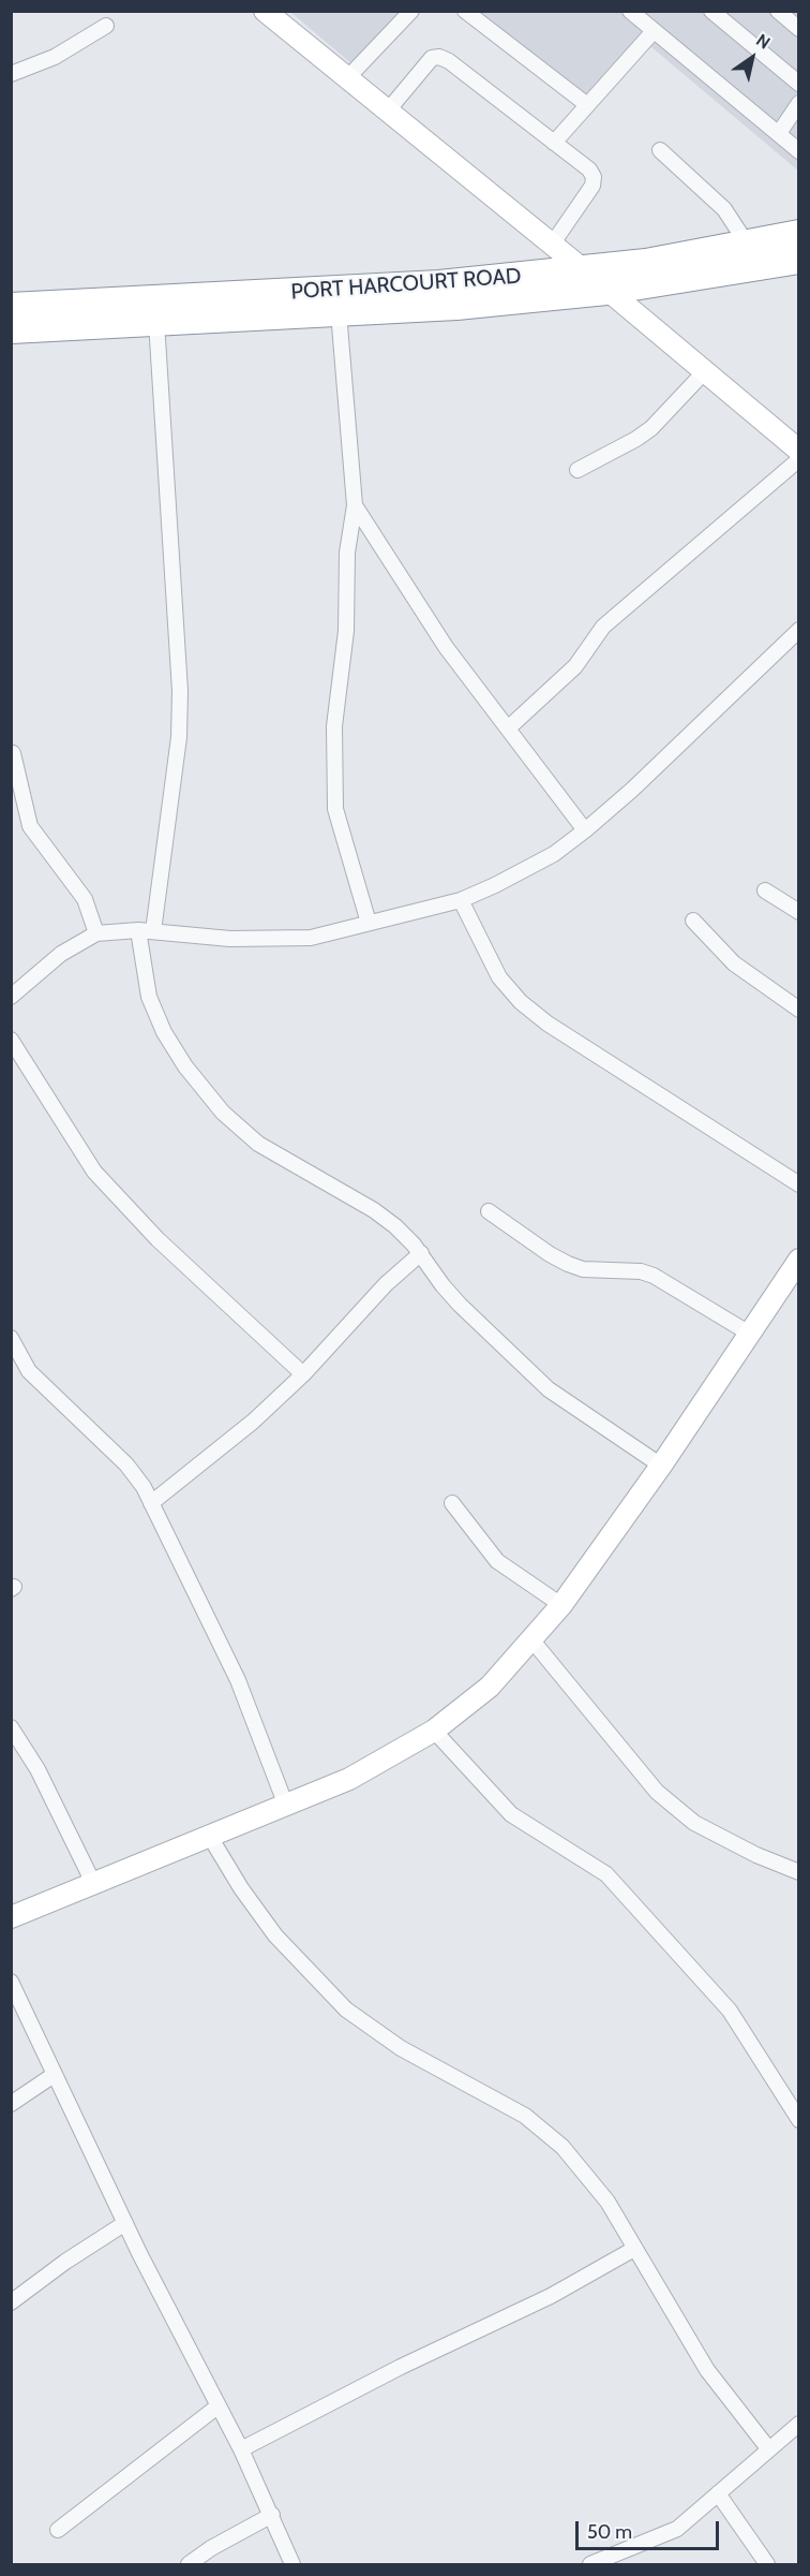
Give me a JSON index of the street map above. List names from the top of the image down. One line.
{"streets":{"highway":["PORT HARCOURT ROAD"]},"scale_bar":"50 m","north":"top right"}
